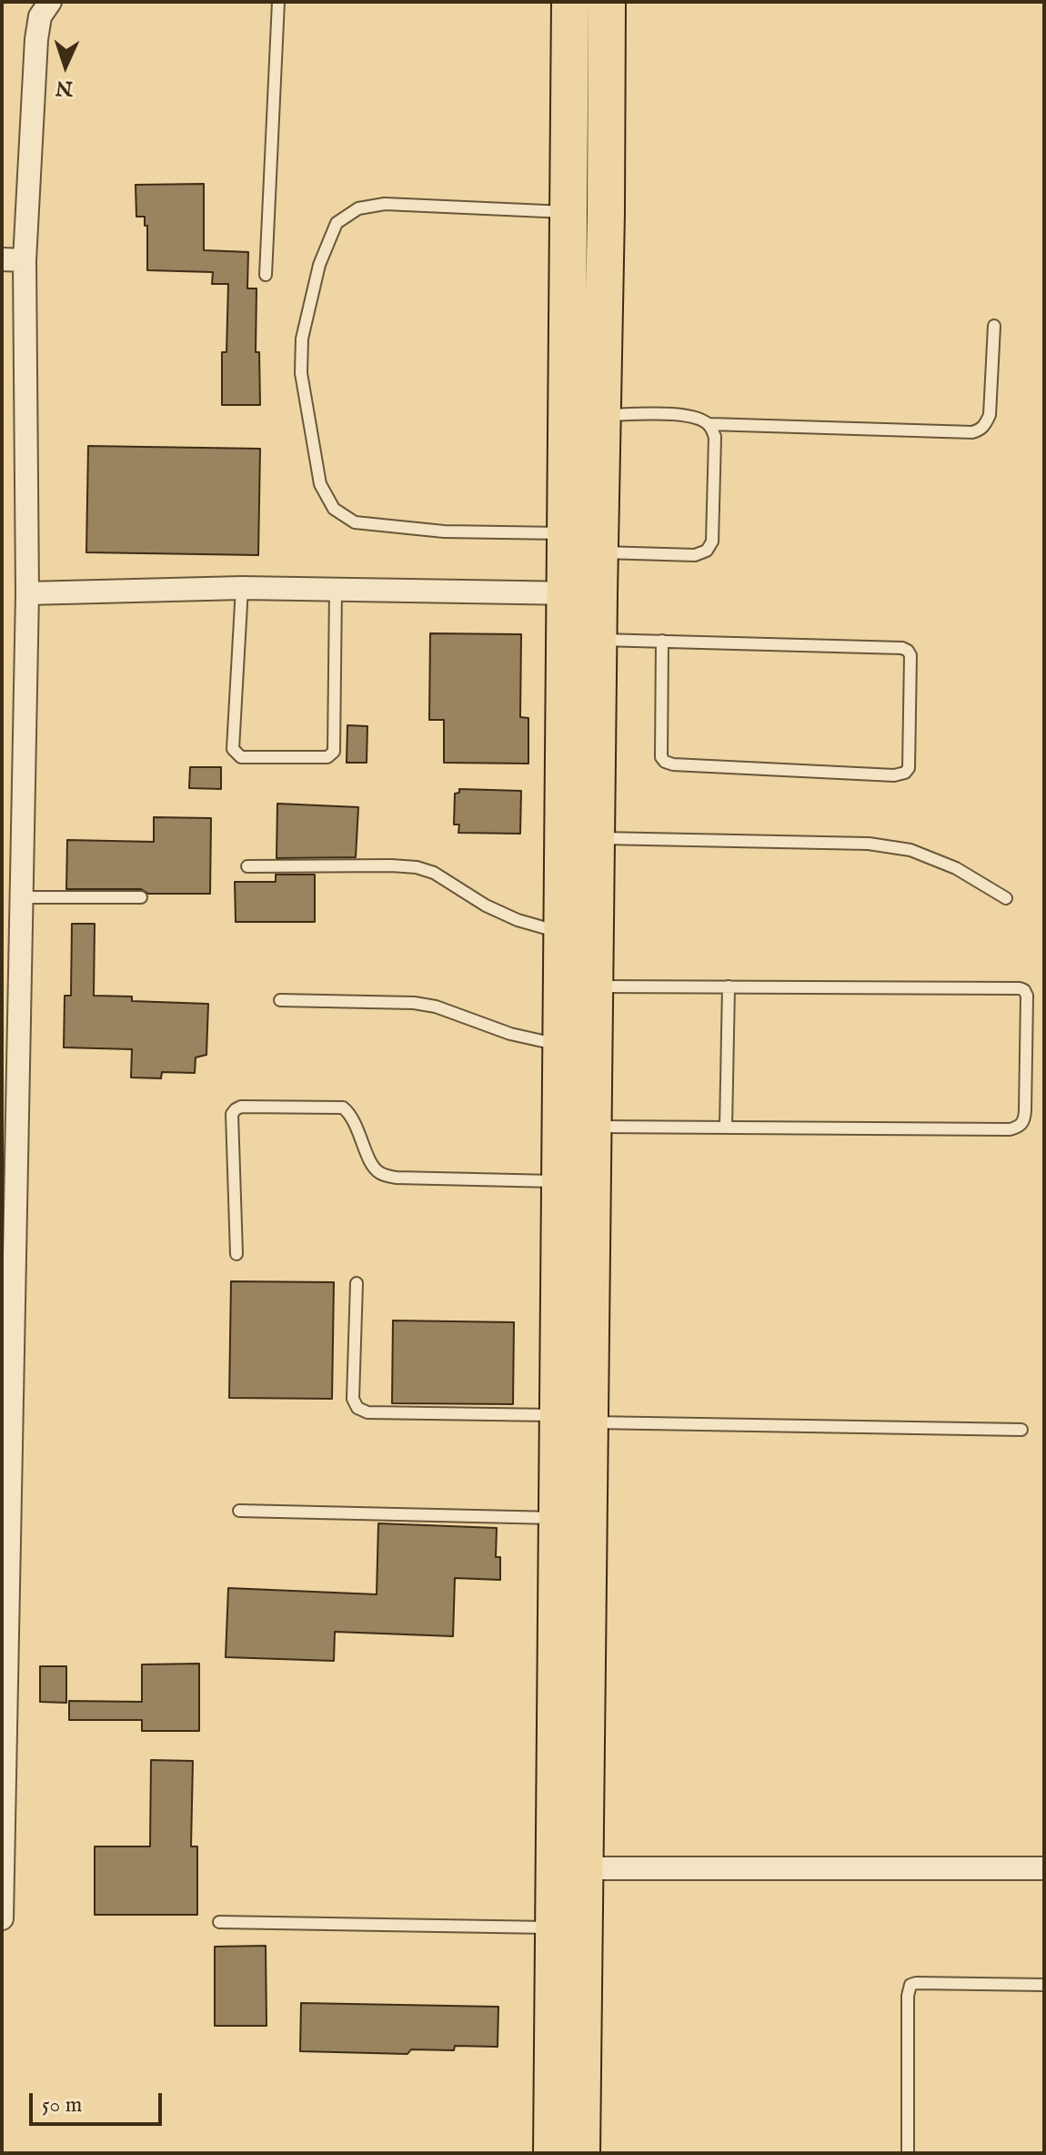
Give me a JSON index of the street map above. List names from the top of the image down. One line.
{"scale_bar":"50 m","north":"bottom"}
